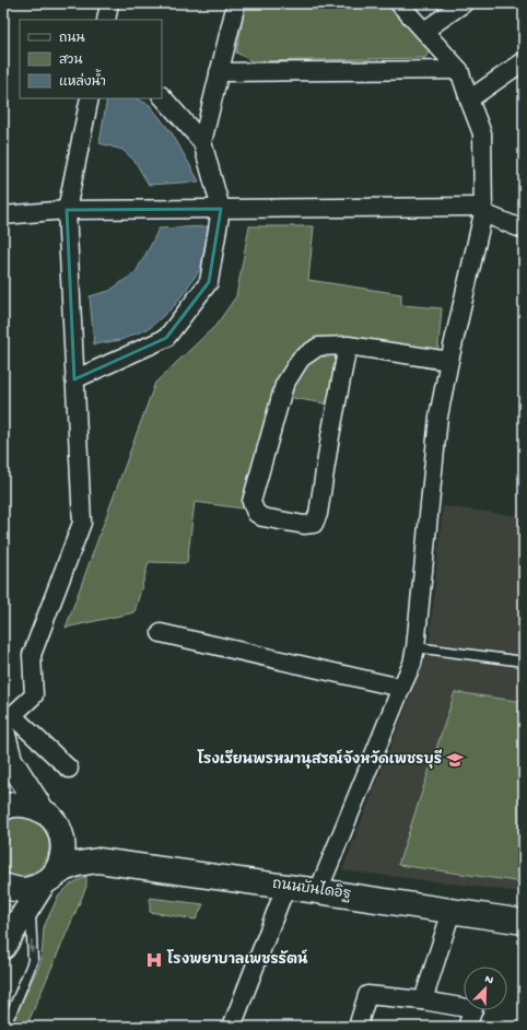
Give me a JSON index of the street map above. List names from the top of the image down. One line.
{"streets":{"main road":["ถนนบันไดอิฐ"]},"places":{"school or university":["โรงเรียนพรหมานุสรณ์จังหวัดเพชรบุรี"],"hospital":["โรงพยาบาลเพชรรัตน์"]},"legend":["ถนน","สวน","แหล่งน้ำ"],"north":"top right"}
